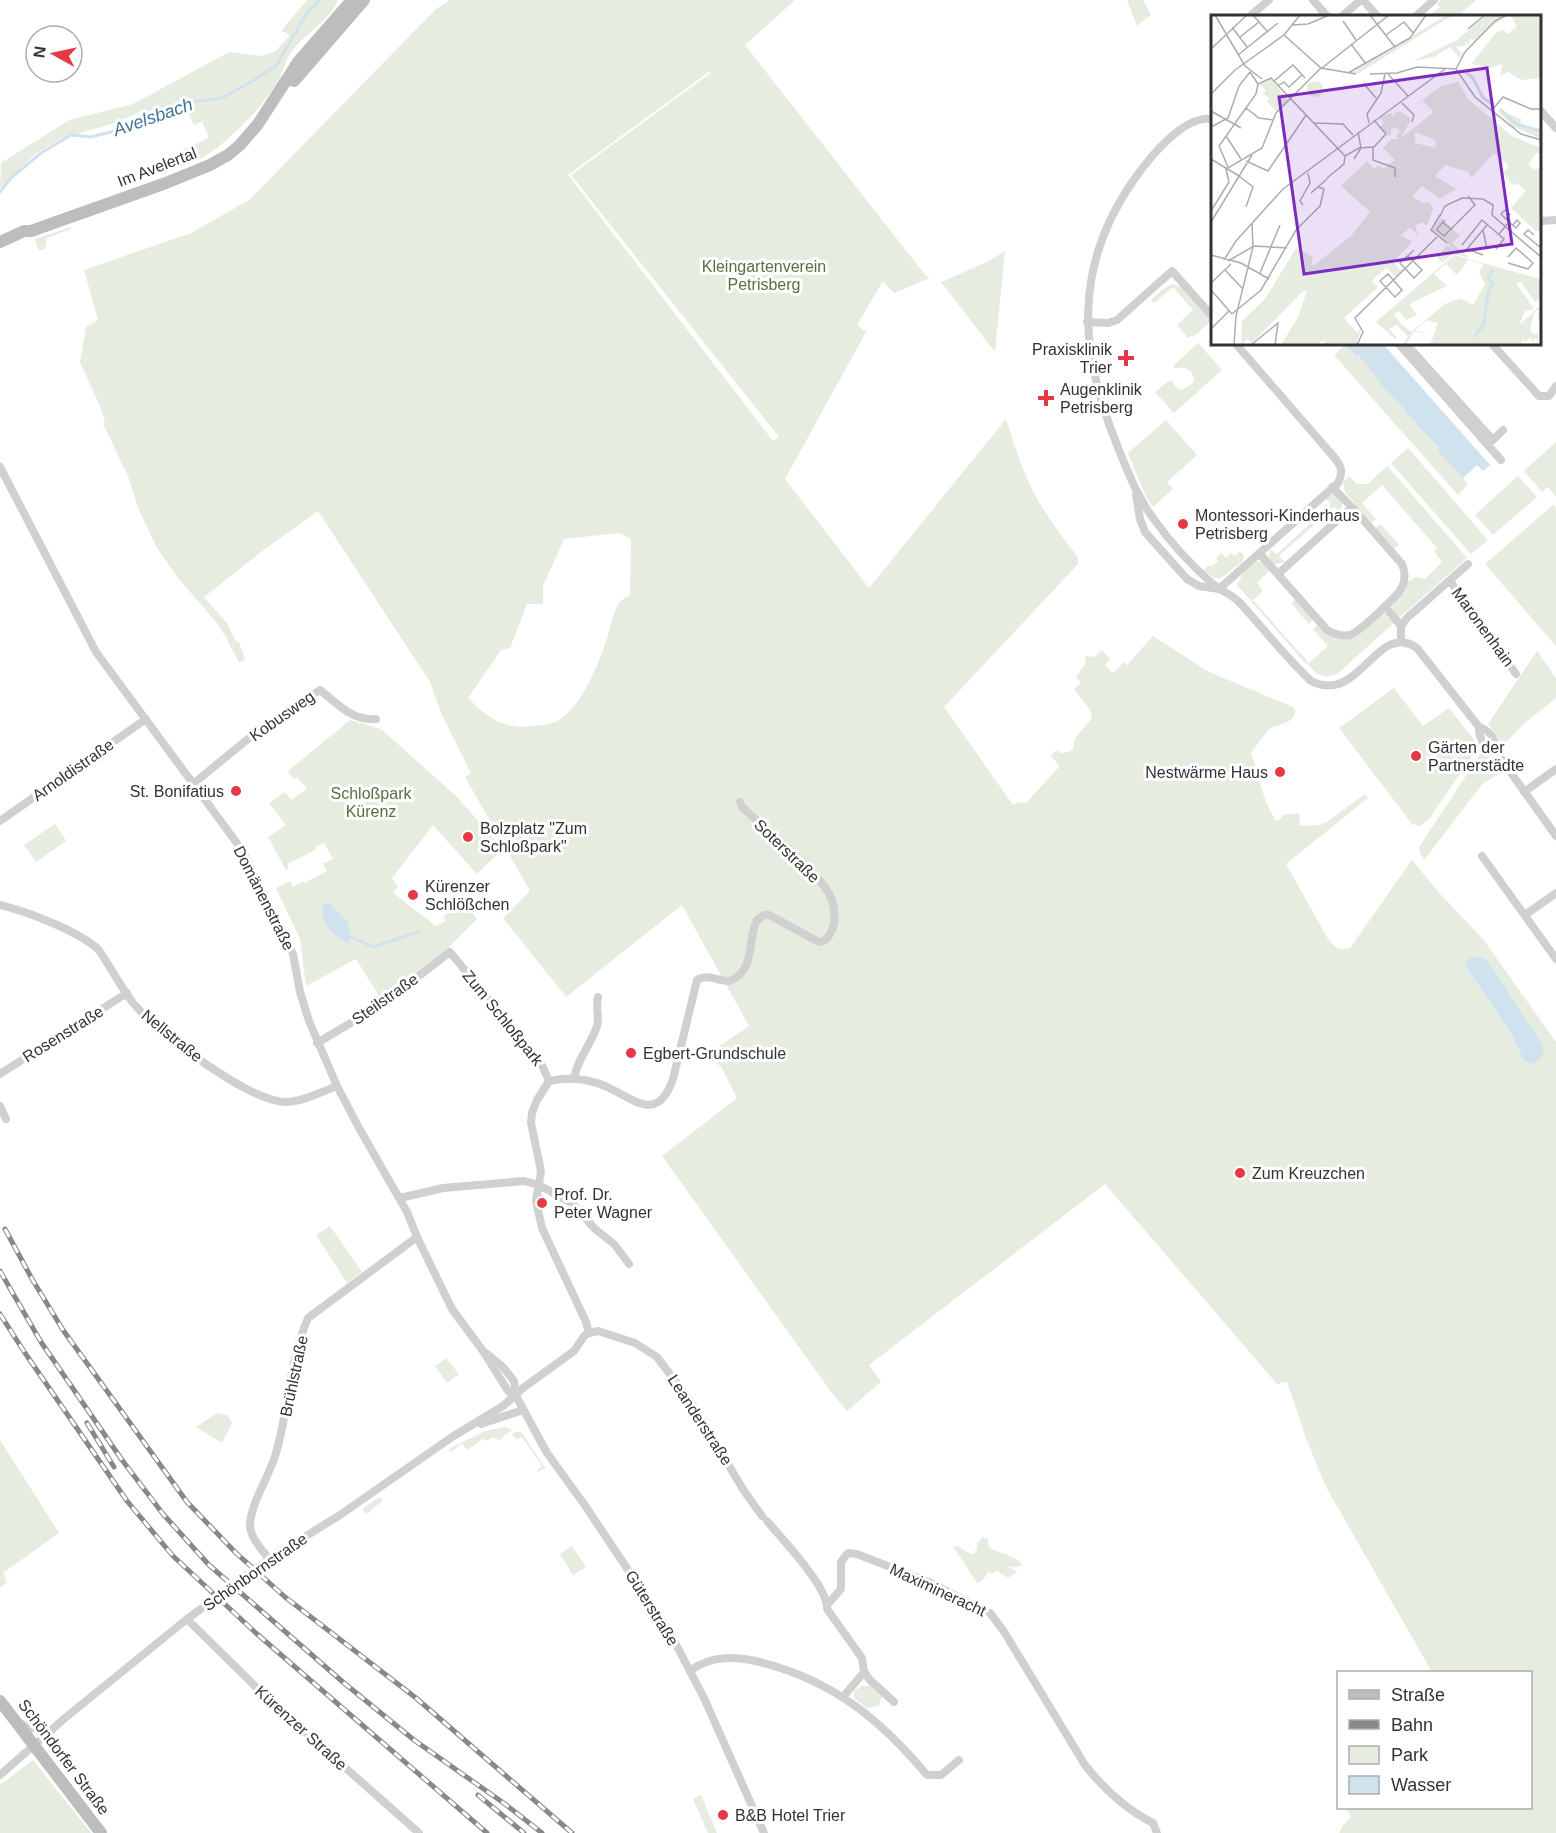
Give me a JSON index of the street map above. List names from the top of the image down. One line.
{"streets":{"main road":["Im Avelertal","Schöndorfer Straße"],"street":["Maronenhain","Kobusweg","Arnoldistraße","Soterstraße","Domänenstraße","Steilstraße","Zum Schloßpark","Rosenstraße","Nellstraße","Brühlstraße","Leanderstraße","Schönbornstraße","Maximineracht","Güterstraße","Kürenzer Straße"]},"crossings":[["Kobusweg","Domänenstraße"],["Arnoldistraße","Domänenstraße"],["Soterstraße","Zum Schloßpark"],["Domänenstraße","Steilstraße"],["Domänenstraße","Nellstraße"],["Domänenstraße","Brühlstraße"],["Domänenstraße","Schönbornstraße"],["Domänenstraße","Güterstraße"],["Steilstraße","Zum Schloßpark"],["Zum Schloßpark","Leanderstraße"],["Rosenstraße","Nellstraße"],["Brühlstraße","Schönbornstraße"],["Leanderstraße","Maximineracht"],["Schönbornstraße","Güterstraße"],["Schönbornstraße","Kürenzer Straße"],["Schönbornstraße","Schöndorfer Straße"]],"water":["Avelsbach"],"parks":["Kleingartenverein Petrisberg","Schloßpark Kürenz"],"places":{"health":["Praxisklinik Trier","Augenklinik Petrisberg"],"other":["Montessori-Kinderhaus Petrisberg","Gärten der Partnerstädte","Nestwärme Haus","St. Bonifatius","Bolzplatz \"Zum Schloßpark\"","Kürenzer Schlößchen","Egbert-Grundschule","Zum Kreuzchen","Prof. Dr. Peter Wagner","B&B Hotel Trier"]},"legend":["Straße","Bahn","Park","Wasser"],"north":"left"}
